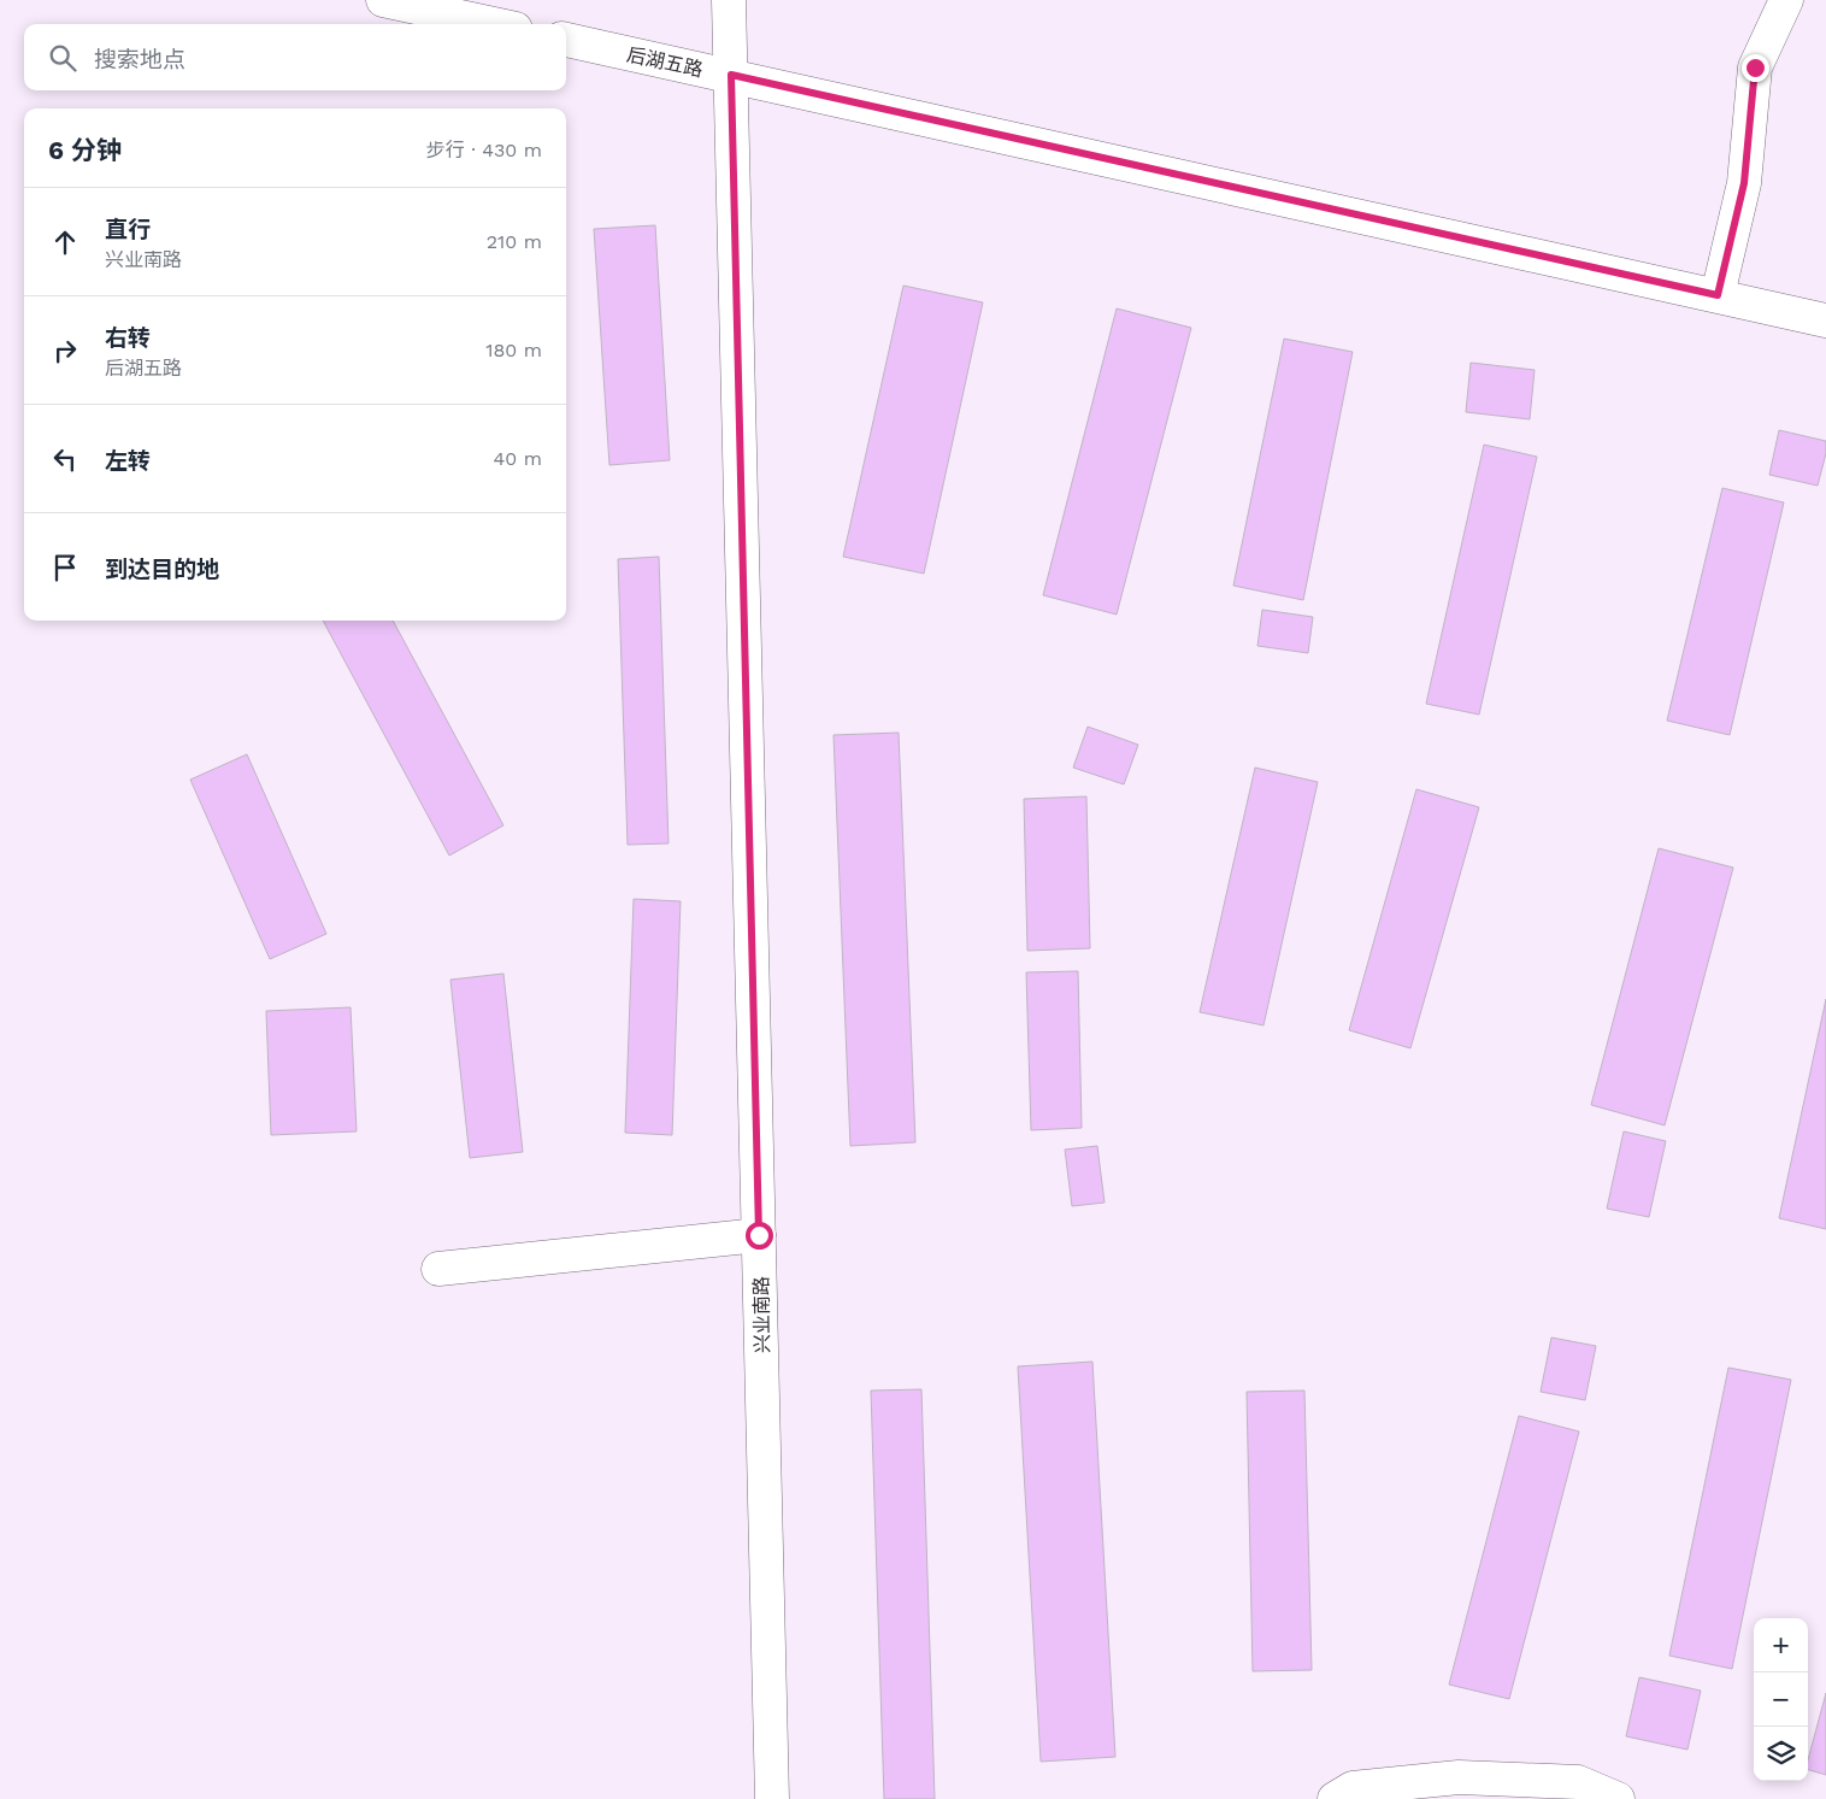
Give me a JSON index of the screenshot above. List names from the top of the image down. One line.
{"streets":{"street":["后湖五路","兴业南路"]},"crossings":[["后湖五路","兴业南路"]],"page":{"search":"搜索地点","heading":["6 分钟","步行 · 430 m"],"list":[["直行","兴业南路","210 m"],["右转","后湖五路","180 m"],["左转","40 m"],"到达目的地"],"map_buttons":["+","−"]}}
